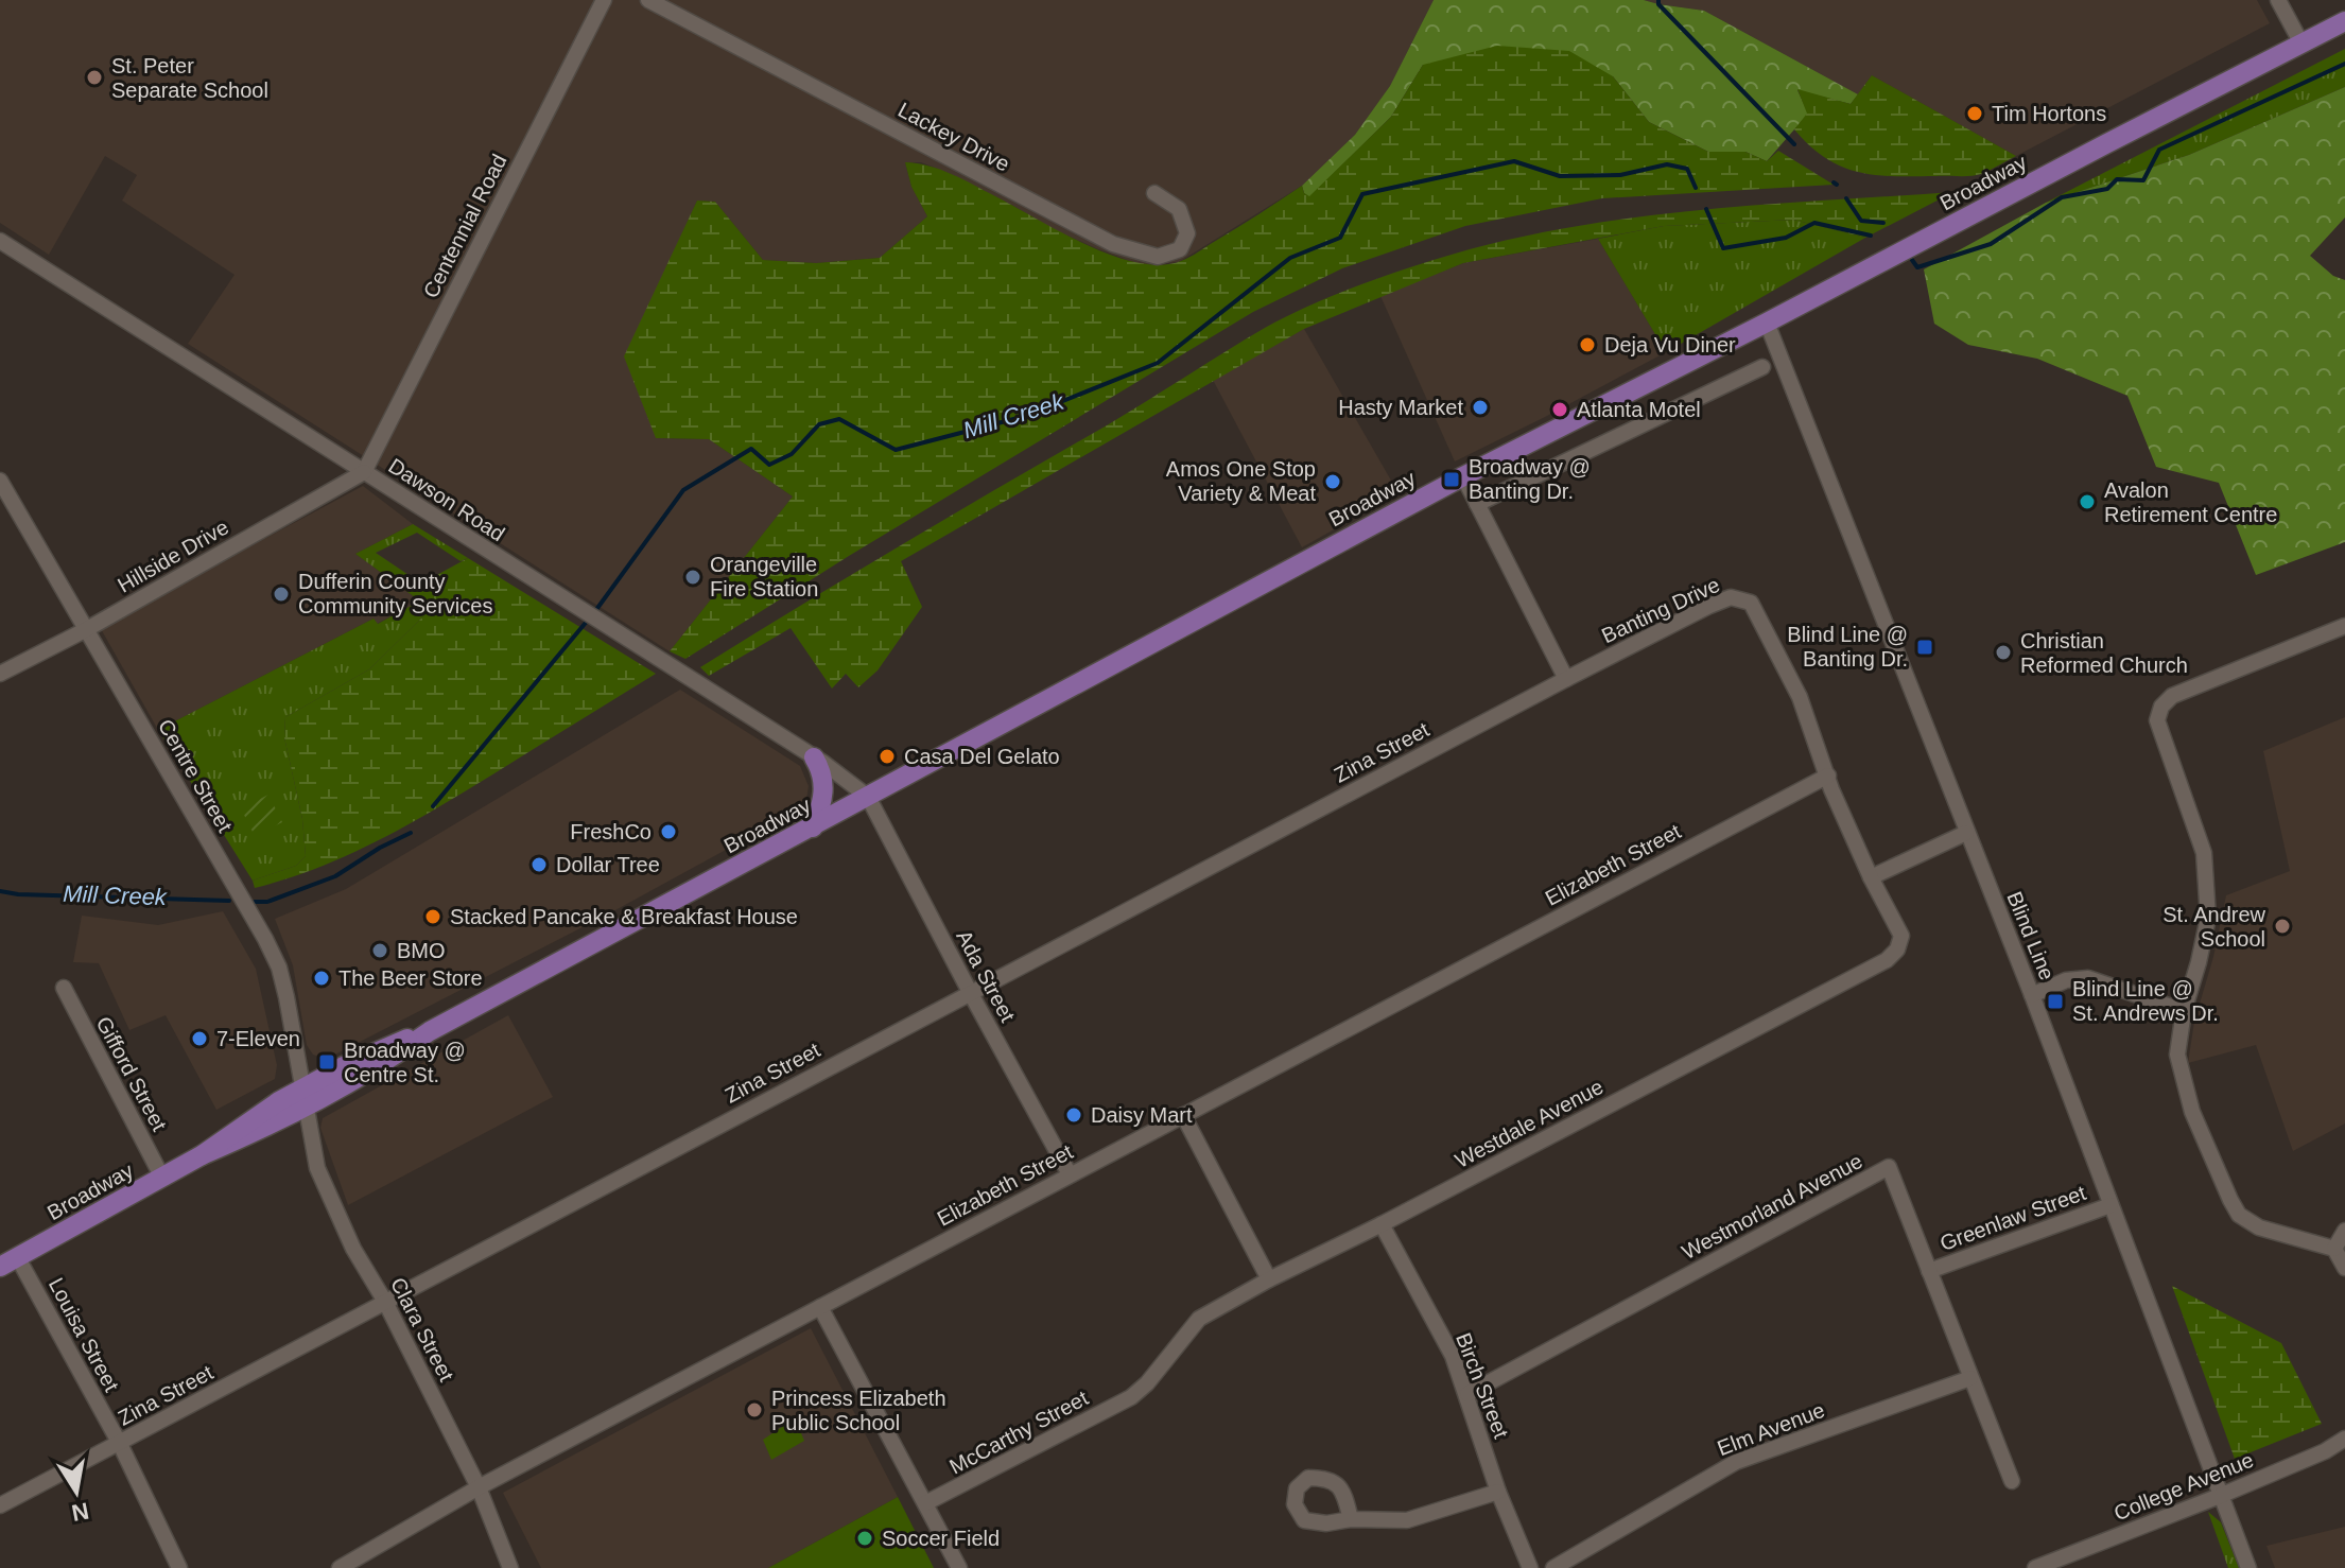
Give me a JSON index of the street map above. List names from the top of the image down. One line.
{"streets":{"main road":["Broadway"],"street":["Lackey Drive","Centennial Road","Dawson Road","Hillside Drive","Banting Drive","Zina Street","Centre Street","Elizabeth Street","Blind Line","Ada Street","Gifford Street","Westdale Avenue","Westmorland Avenue","Greenlaw Street","Clara Street","Louisa Street","Birch Street","Elm Avenue","McCarthy Street","College Avenue"]},"crossings":[["Broadway","Dawson Road"],["Broadway","Centre Street"],["Broadway","Blind Line"],["Broadway","Ada Street"],["Broadway","Gifford Street"],["Broadway","Clara Street"],["Broadway","Louisa Street"],["Centennial Road","Dawson Road"],["Centennial Road","Hillside Drive"],["Dawson Road","Hillside Drive"],["Dawson Road","Ada Street"],["Hillside Drive","Centre Street"],["Banting Drive","Zina Street"],["Banting Drive","Elizabeth Street"],["Banting Drive","Westdale Avenue"],["Zina Street","Ada Street"],["Zina Street","Clara Street"],["Zina Street","Louisa Street"],["Centre Street","Clara Street"],["Elizabeth Street","Ada Street"],["Elizabeth Street","Clara Street"],["Blind Line","Greenlaw Street"],["Blind Line","College Avenue"],["Westdale Avenue","Birch Street"],["Westdale Avenue","McCarthy Street"],["Westmorland Avenue","Greenlaw Street"],["Westmorland Avenue","Birch Street"],["Westmorland Avenue","Elm Avenue"]],"water":["Mill Creek"],"places":{"other":["St. Peter Separate School","Tim Hortons","Deja Vu Diner","Hasty Market","Atlanta Motel","Amos One Stop Variety & Meat","Avalon Retirement Centre","Orangeville Fire Station","Dufferin County Community Services","Christian Reformed Church","Casa Del Gelato","FreshCo","Dollar Tree","Stacked Pancake & Breakfast House","St. Andrew School","BMO","The Beer Store","7-Eleven","Daisy Mart","Princess Elizabeth Public School","Soccer Field"],"transit":["Broadway @ Banting Dr.","Blind Line @ Banting Dr.","Blind Line @ St. Andrews Dr.","Broadway @ Centre St."]},"north":"bottom"}
